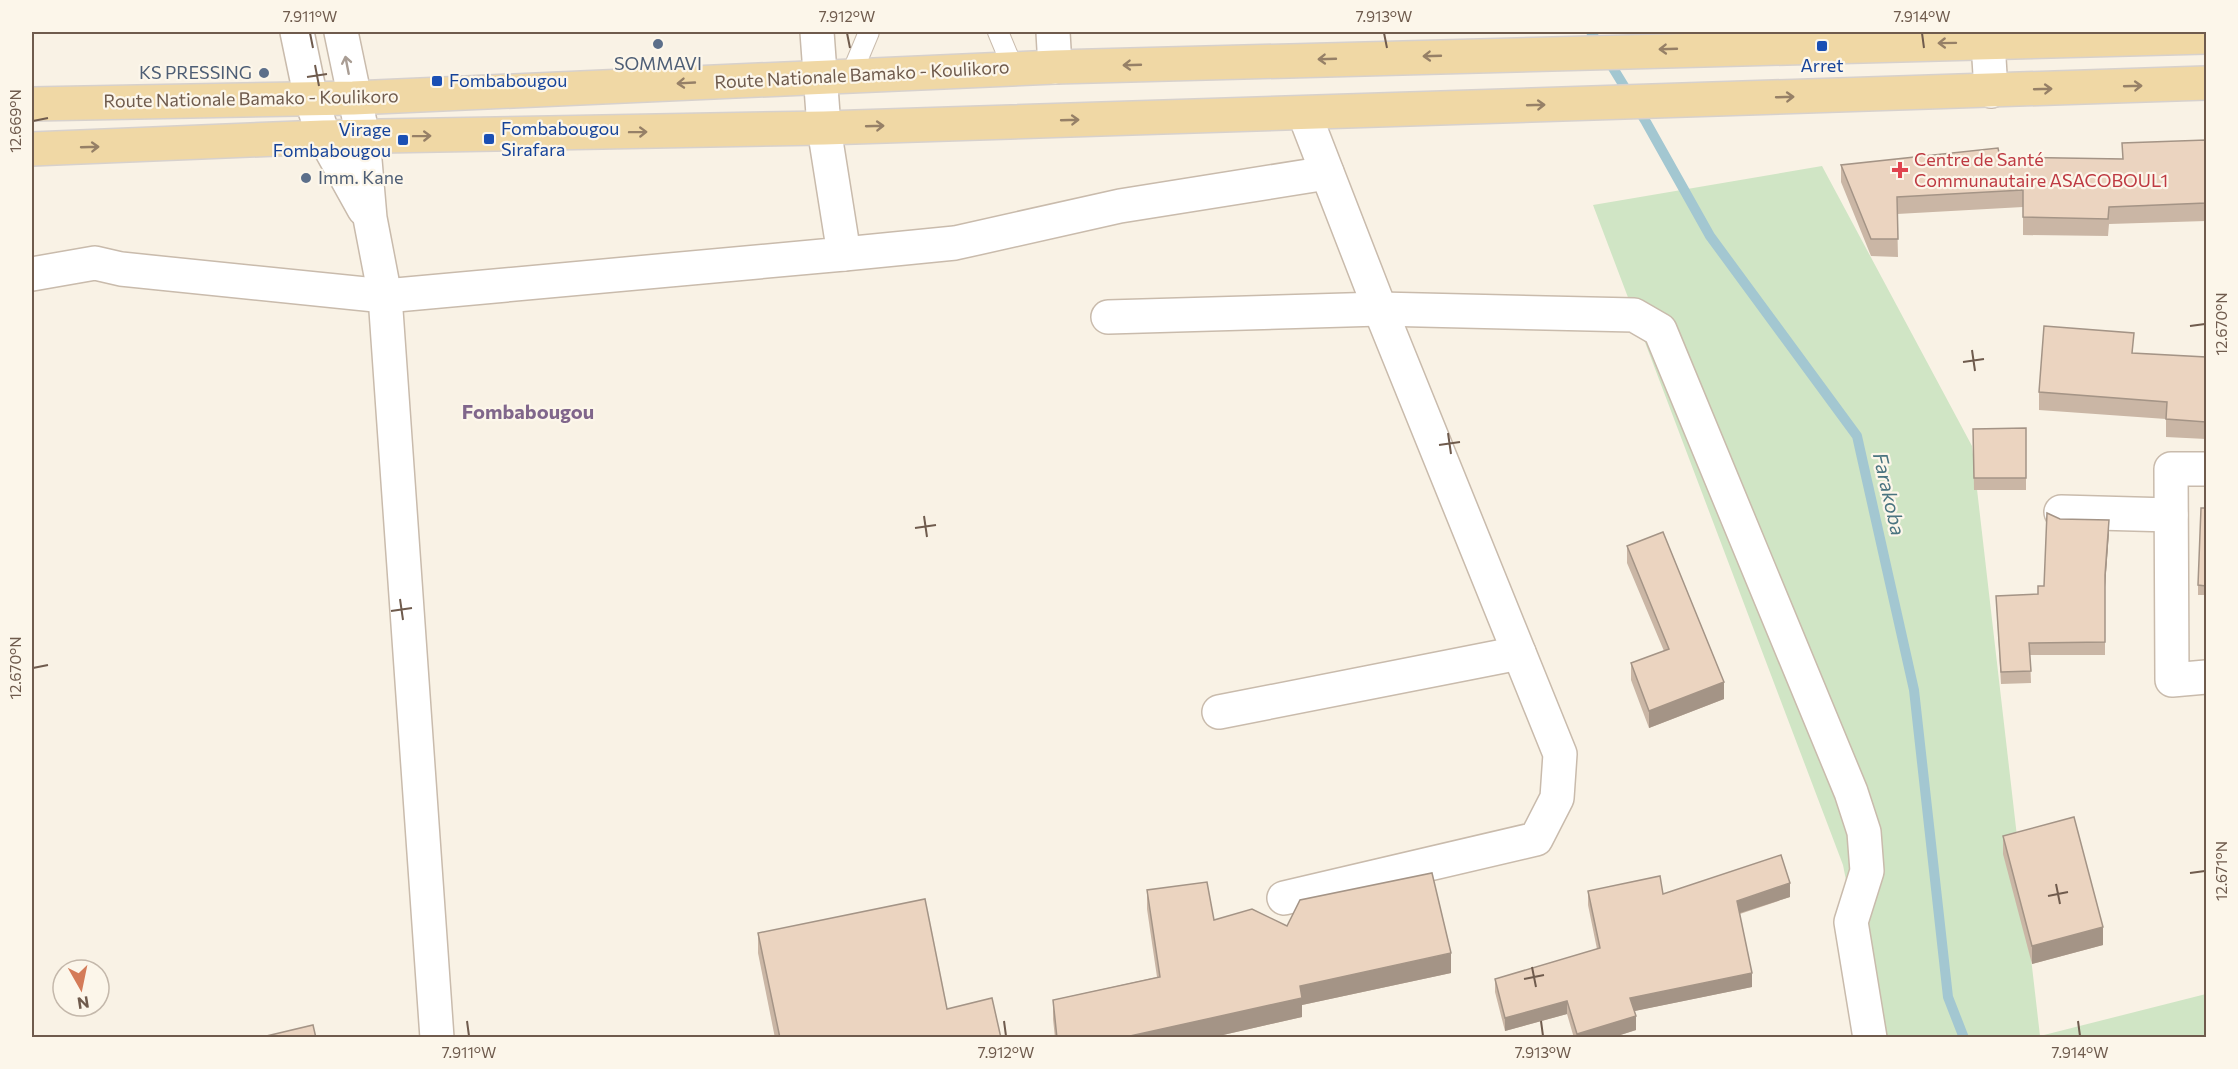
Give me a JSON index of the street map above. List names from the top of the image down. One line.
{"streets":{"main road":["Route Nationale Bamako - Koulikoro"]},"districts":["Fombabougou"],"water":["Farakoba"],"places":{"other":["SOMMAVI","KS PRESSING","Imm. Kane"],"transit":["Arret","Fombabougou","Fombabougou Sirafara","Virage Fombabougou"],"health":["Centre de Santé Communautaire ASACOBOUL1"]},"north":"bottom","coordinates":["7.911°W","7.912°W","7.913°W","7.914°W","12.669°N","12.670°N","12.671°N"]}
